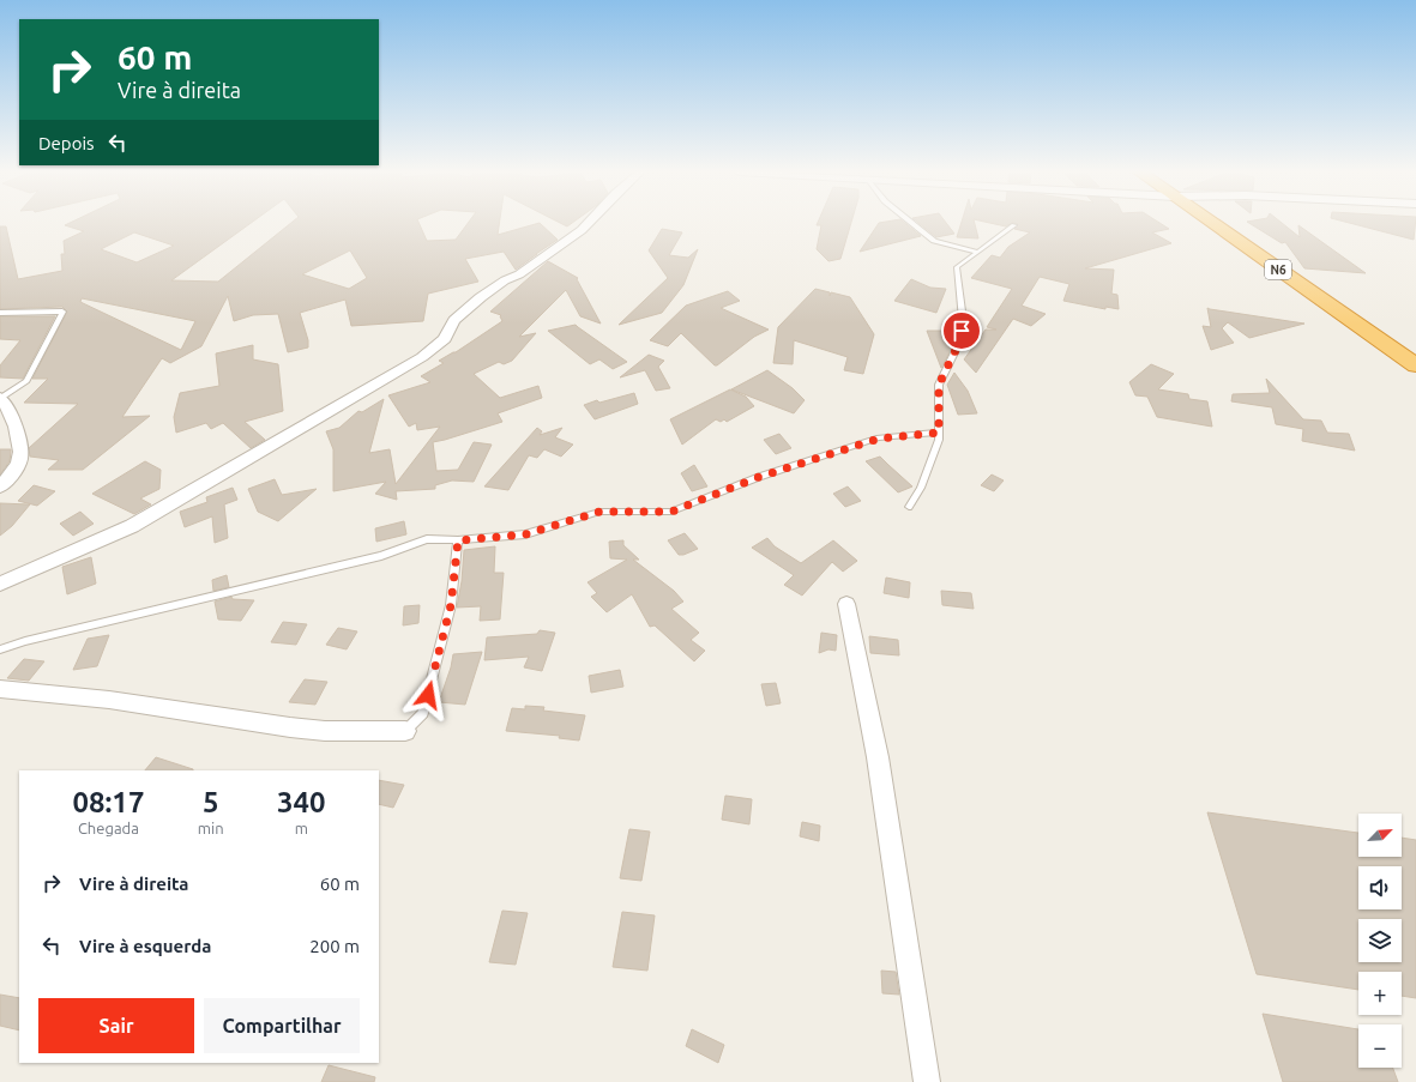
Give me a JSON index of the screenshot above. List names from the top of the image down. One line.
{"streets":{"highway":["N6"]},"north":"top right","page":{"turn":["60 m","Vire à direita"],"then":"Depois","eta":["08:17","Chegada","5","min","340","m"],"map_buttons":["+","−"],"list":[{"name":"Vire à direita","value":"60 m"},{"name":"Vire à esquerda","value":"200 m"}],"buttons":["Sair","Compartilhar"]}}
